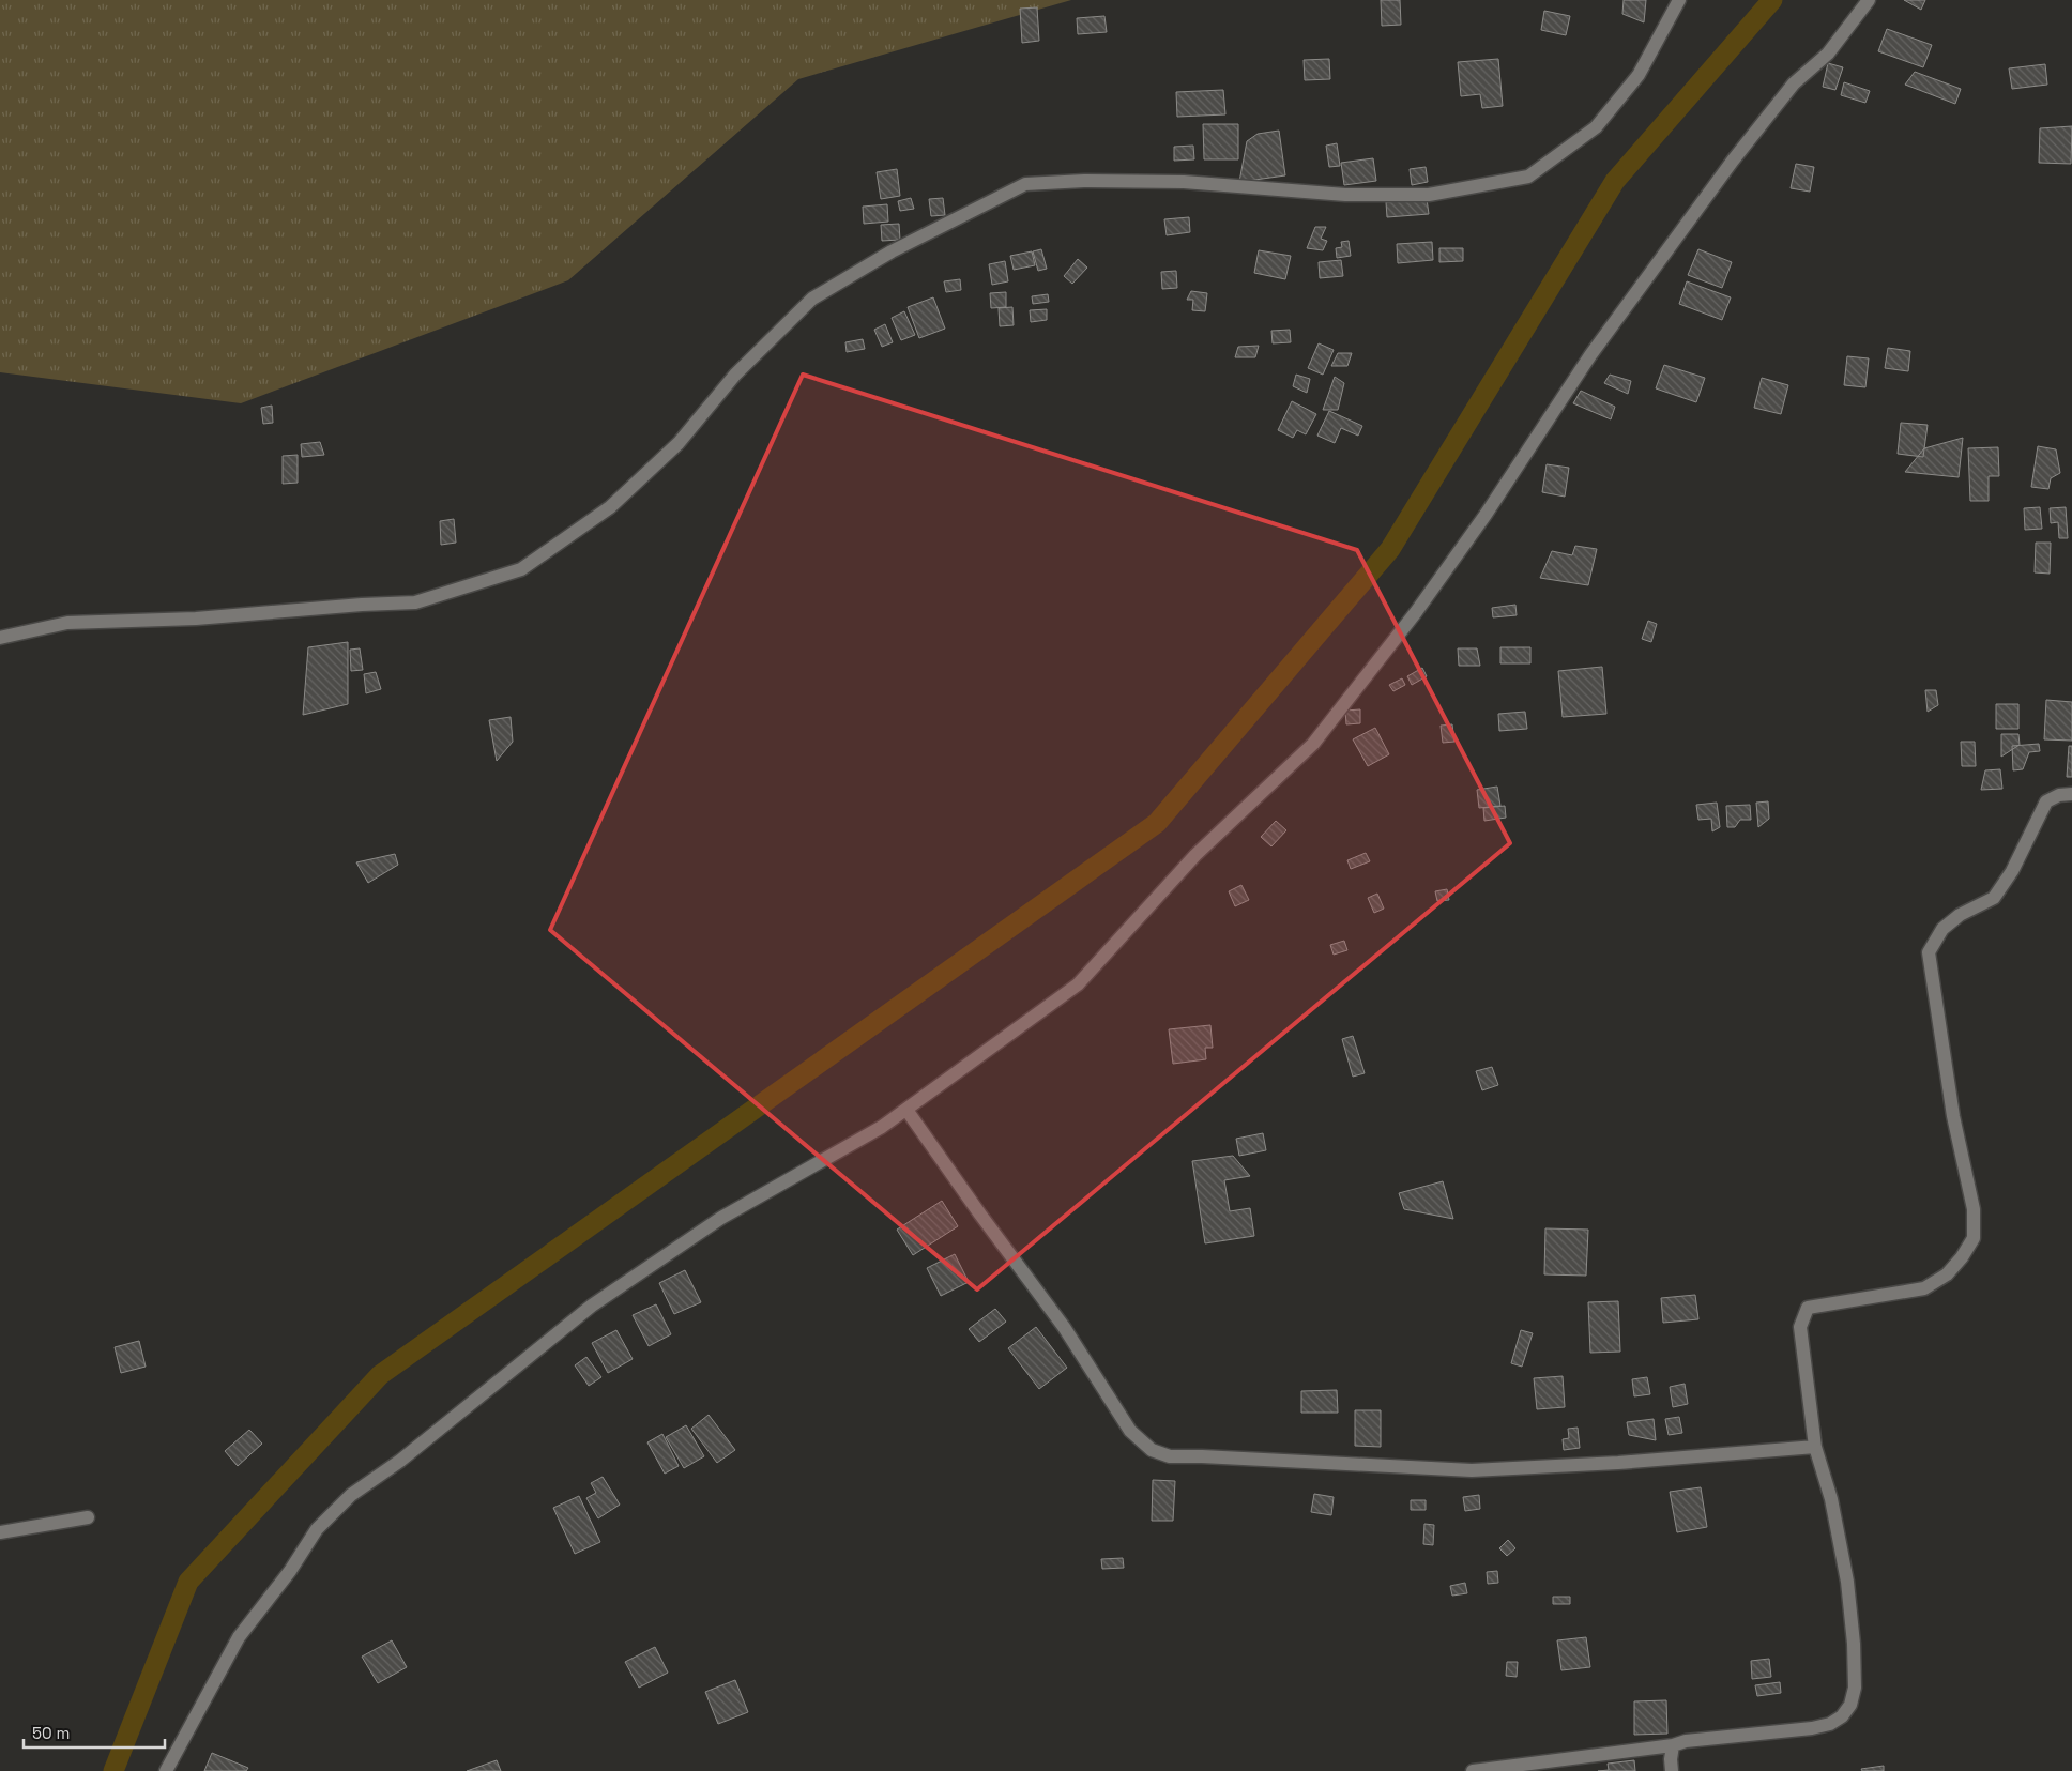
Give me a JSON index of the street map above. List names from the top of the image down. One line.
{"scale_bar":"50 m"}
